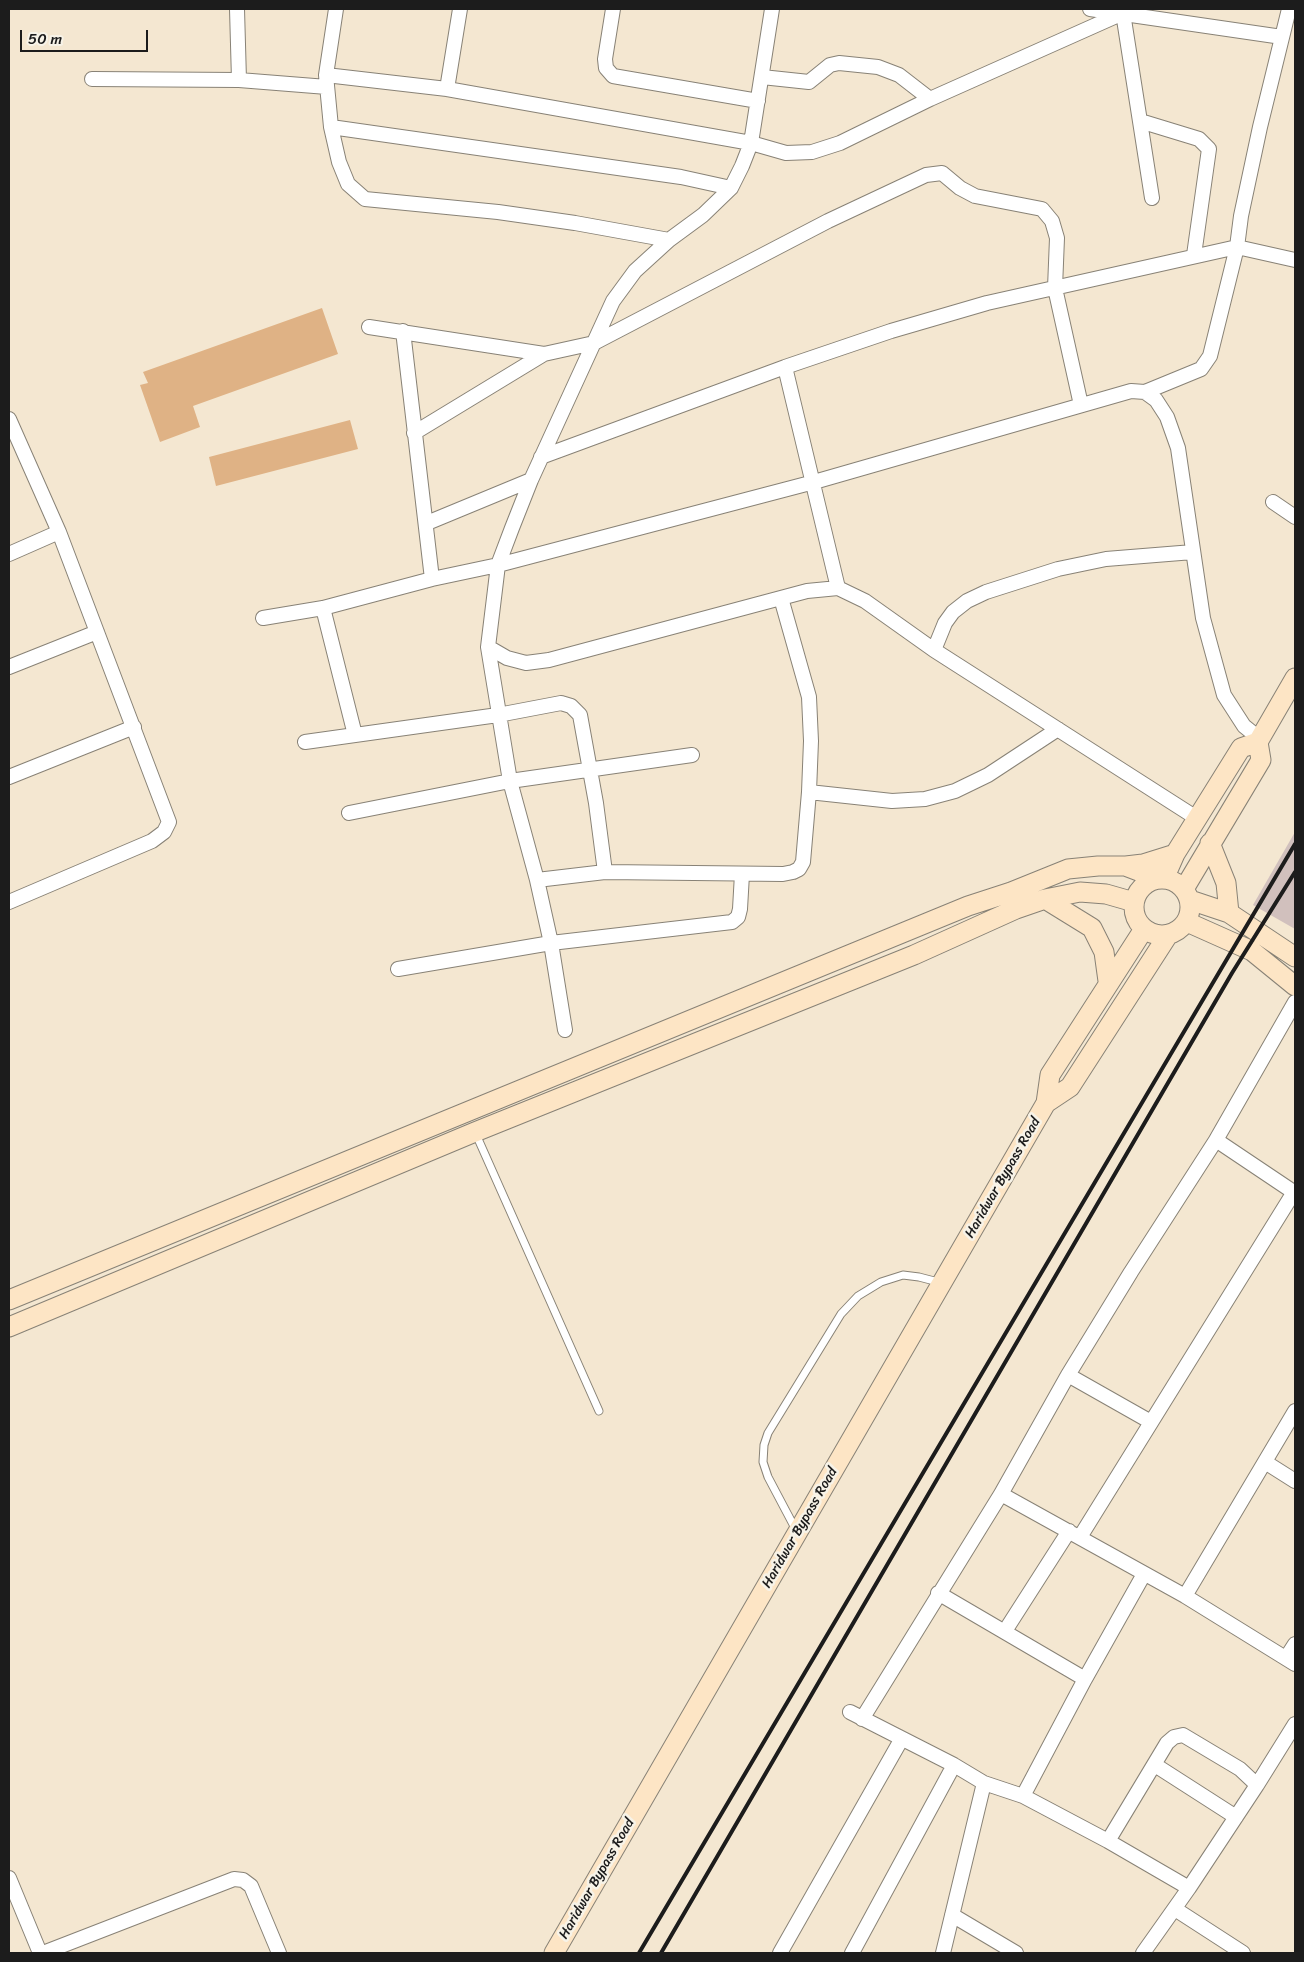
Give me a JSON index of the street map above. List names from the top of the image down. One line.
{"streets":{"main road":["Haridwar Bypass Road"]},"scale_bar":"50 m"}
